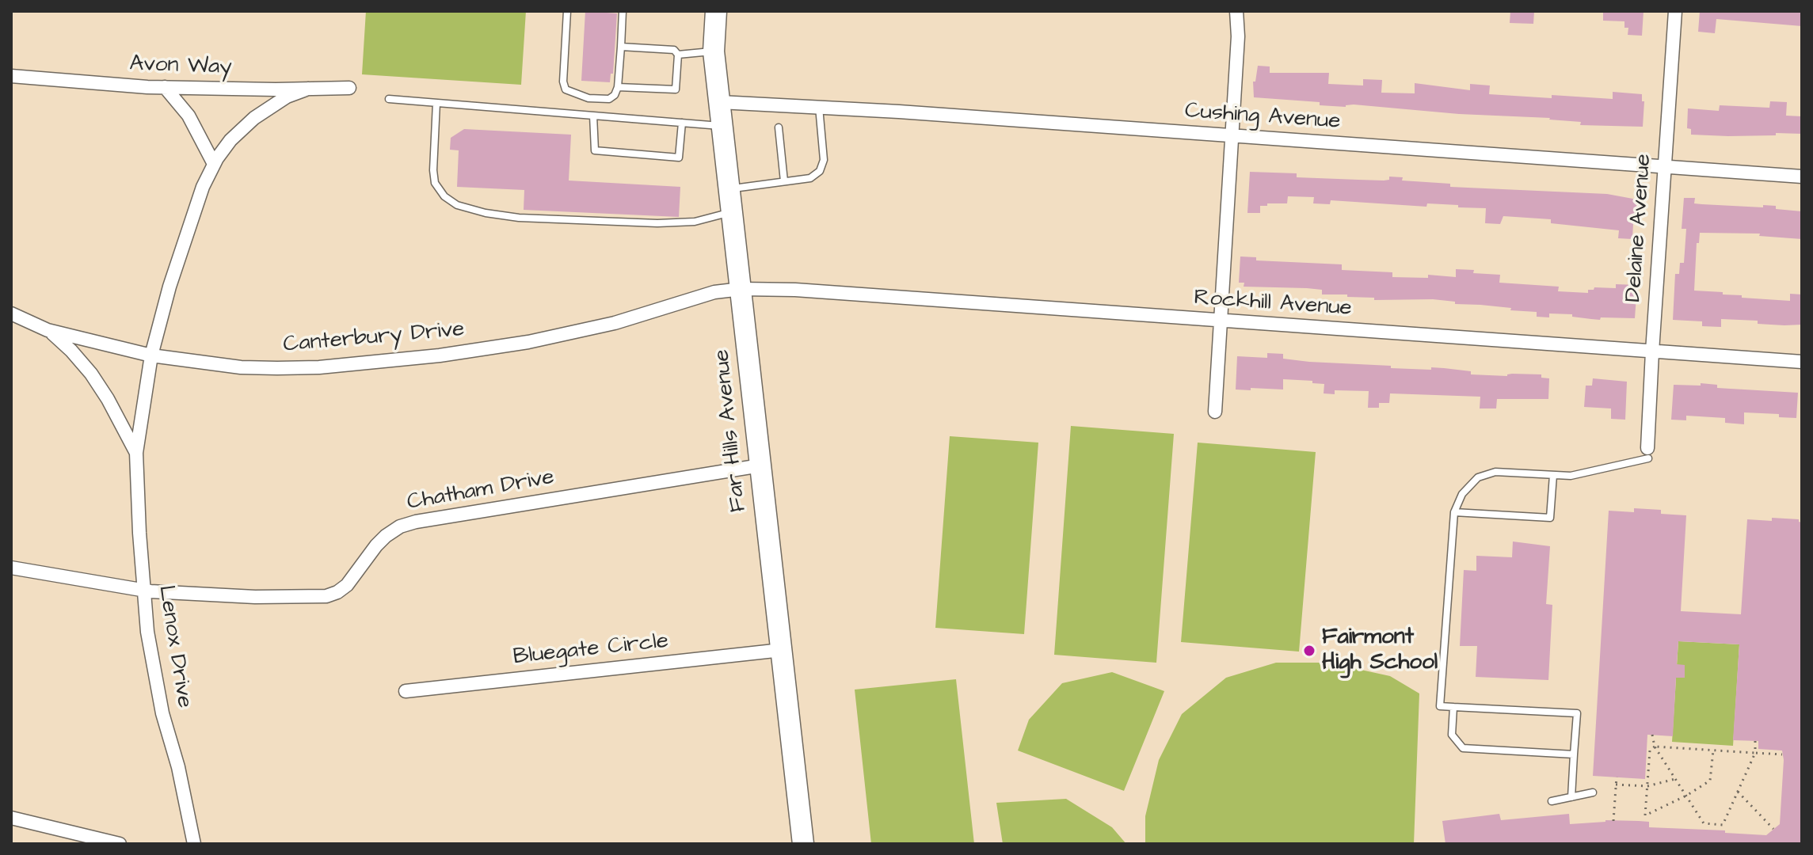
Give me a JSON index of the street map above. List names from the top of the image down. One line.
{"streets":{"main road":["Far Hills Avenue"],"street":["Avon Way","Cushing Avenue","Delaine Avenue","Rockhill Avenue","Canterbury Drive","Chatham Drive","Lenox Drive","Bluegate Circle"]},"crossings":[["Avon Way","Lenox Drive"],["Cushing Avenue","Delaine Avenue"],["Cushing Avenue","Far Hills Avenue"],["Delaine Avenue","Rockhill Avenue"],["Rockhill Avenue","Canterbury Drive"],["Rockhill Avenue","Far Hills Avenue"],["Canterbury Drive","Far Hills Avenue"],["Canterbury Drive","Lenox Drive"],["Far Hills Avenue","Chatham Drive"],["Far Hills Avenue","Bluegate Circle"],["Chatham Drive","Lenox Drive"]],"places":["Fairmont High School"]}
